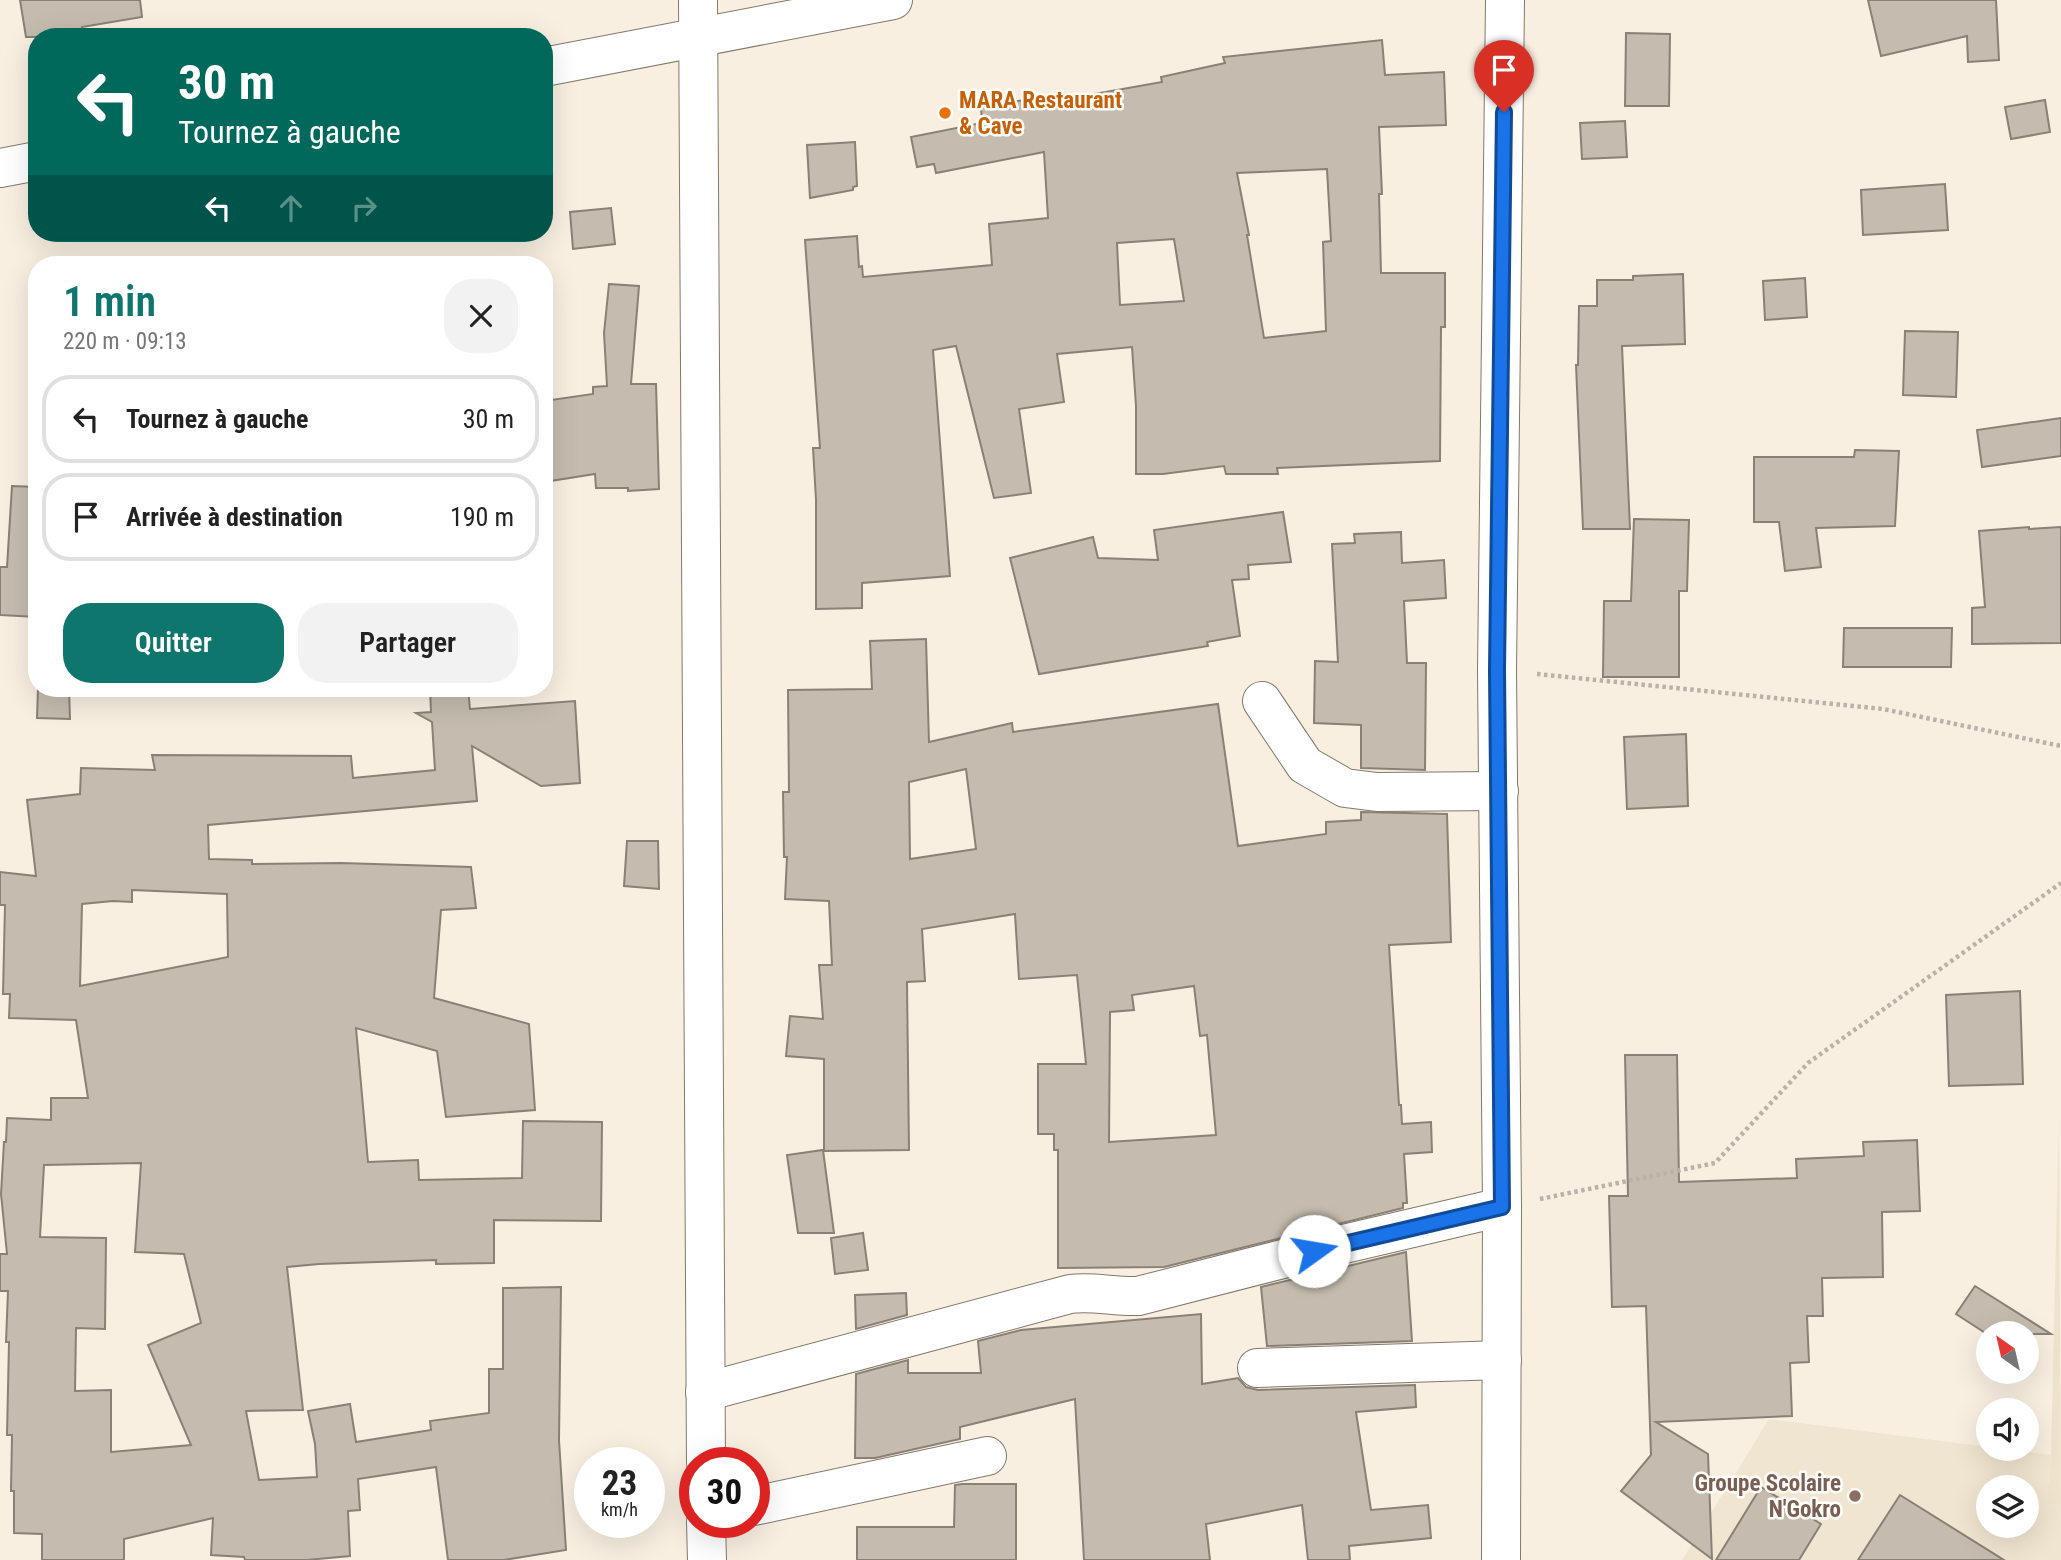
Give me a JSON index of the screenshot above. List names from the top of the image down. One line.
{"places":["MARA Restaurant & Cave","Groupe Scolaire N'Gokro"],"north":"top left","page":{"turn":["30 m","Tournez à gauche"],"heading":["1 min","220 m · 09:13"],"list":[{"name":"Tournez à gauche","value":"30 m"},{"name":"Arrivée à destination","value":"190 m"}],"buttons":["Quitter","Partager"],"speed":"23 km/h","limit":"30"}}
